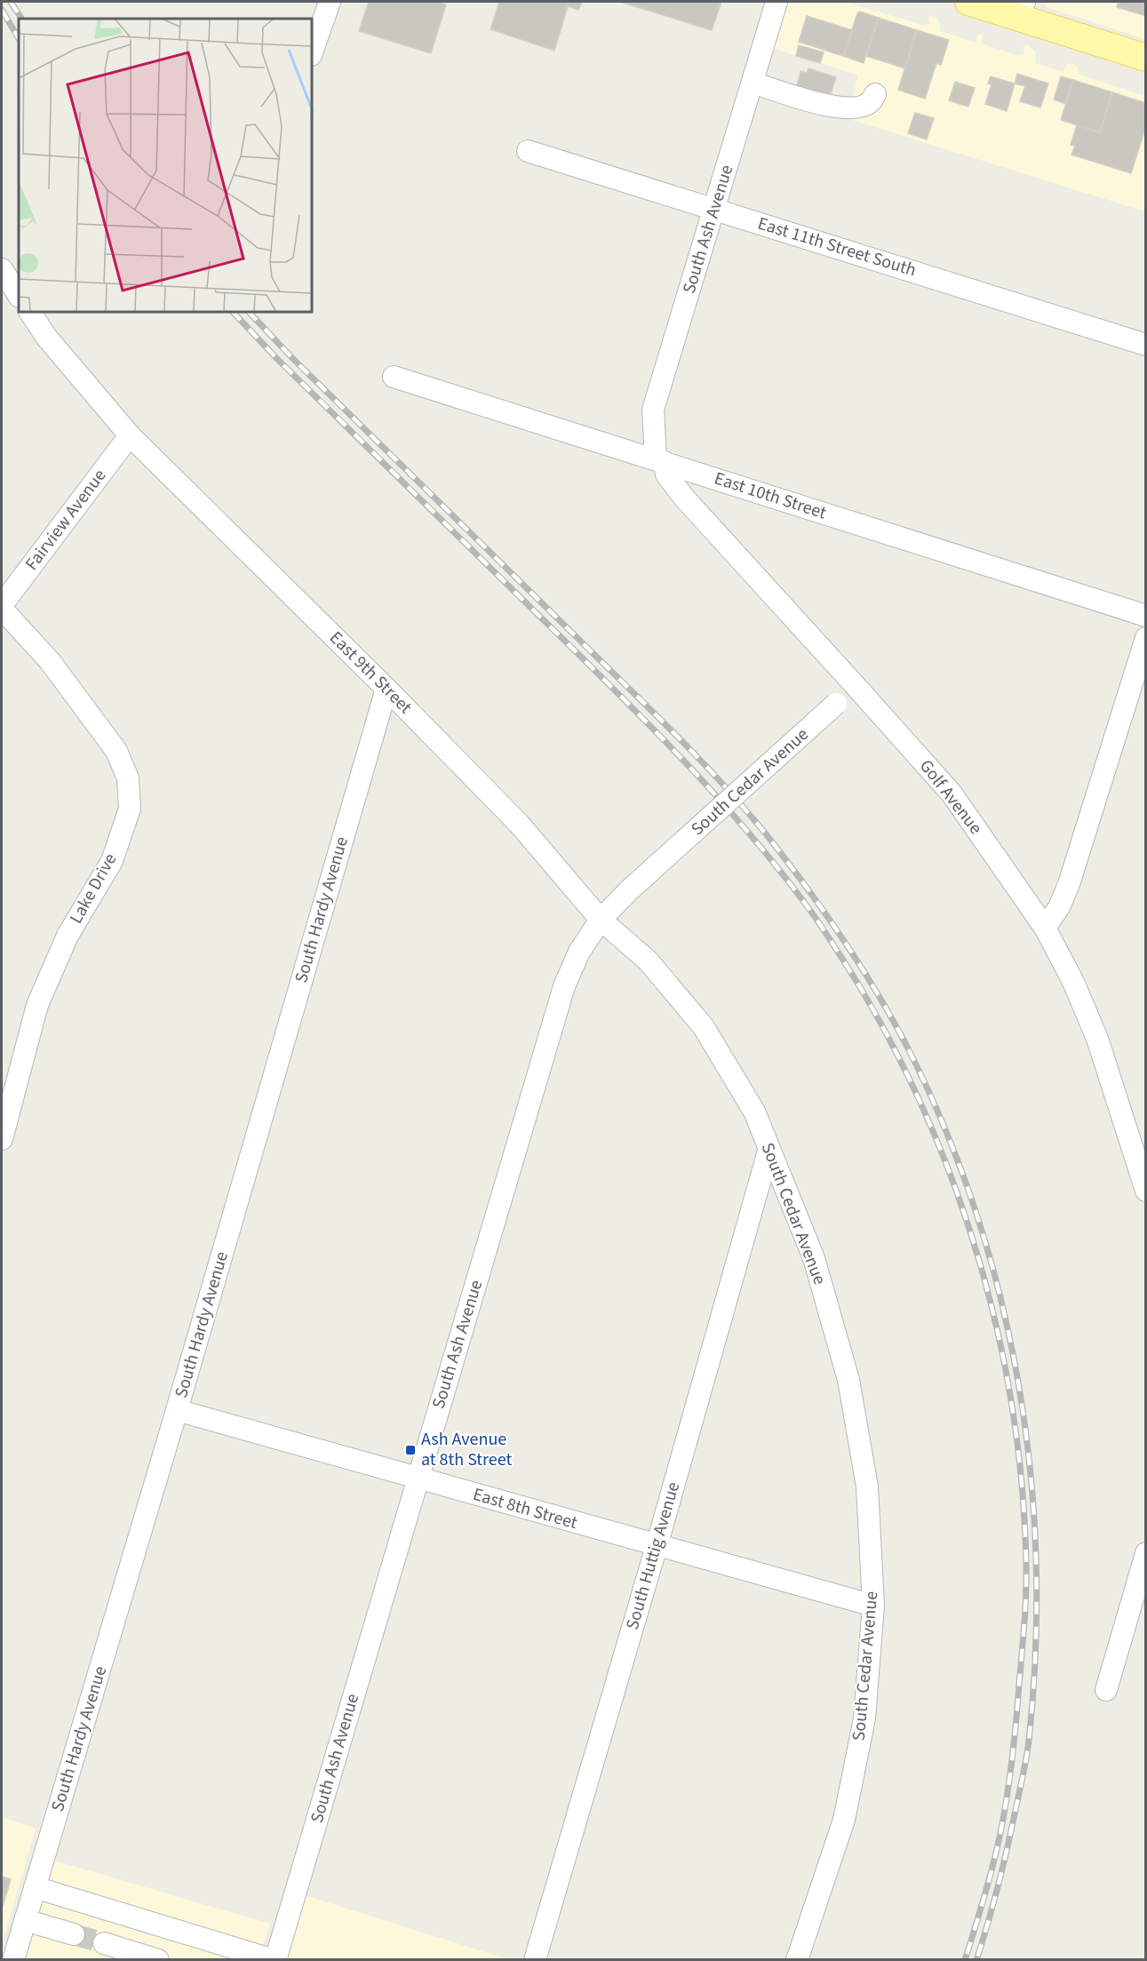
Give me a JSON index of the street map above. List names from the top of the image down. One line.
{"streets":{"street":["South Ash Avenue","East 11th Street South","East 10th Street","Fairview Avenue","East 9th Street","South Cedar Avenue","Golf Avenue","Lake Drive","South Hardy Avenue","East 8th Street","South Huttig Avenue"]},"crossings":[["South Ash Avenue","East 11th Street South"],["South Ash Avenue","East 10th Street"],["South Ash Avenue","East 9th Street"],["South Ash Avenue","South Cedar Avenue"],["South Ash Avenue","Golf Avenue"],["South Ash Avenue","East 8th Street"],["East 10th Street","Golf Avenue"],["Fairview Avenue","East 9th Street"],["Fairview Avenue","Lake Drive"],["East 9th Street","South Cedar Avenue"],["East 9th Street","South Hardy Avenue"],["South Cedar Avenue","Golf Avenue"],["South Cedar Avenue","East 8th Street"],["South Cedar Avenue","South Huttig Avenue"],["South Hardy Avenue","East 8th Street"],["East 8th Street","South Huttig Avenue"]],"places":{"transit":["Ash Avenue at 8th Street"]}}
